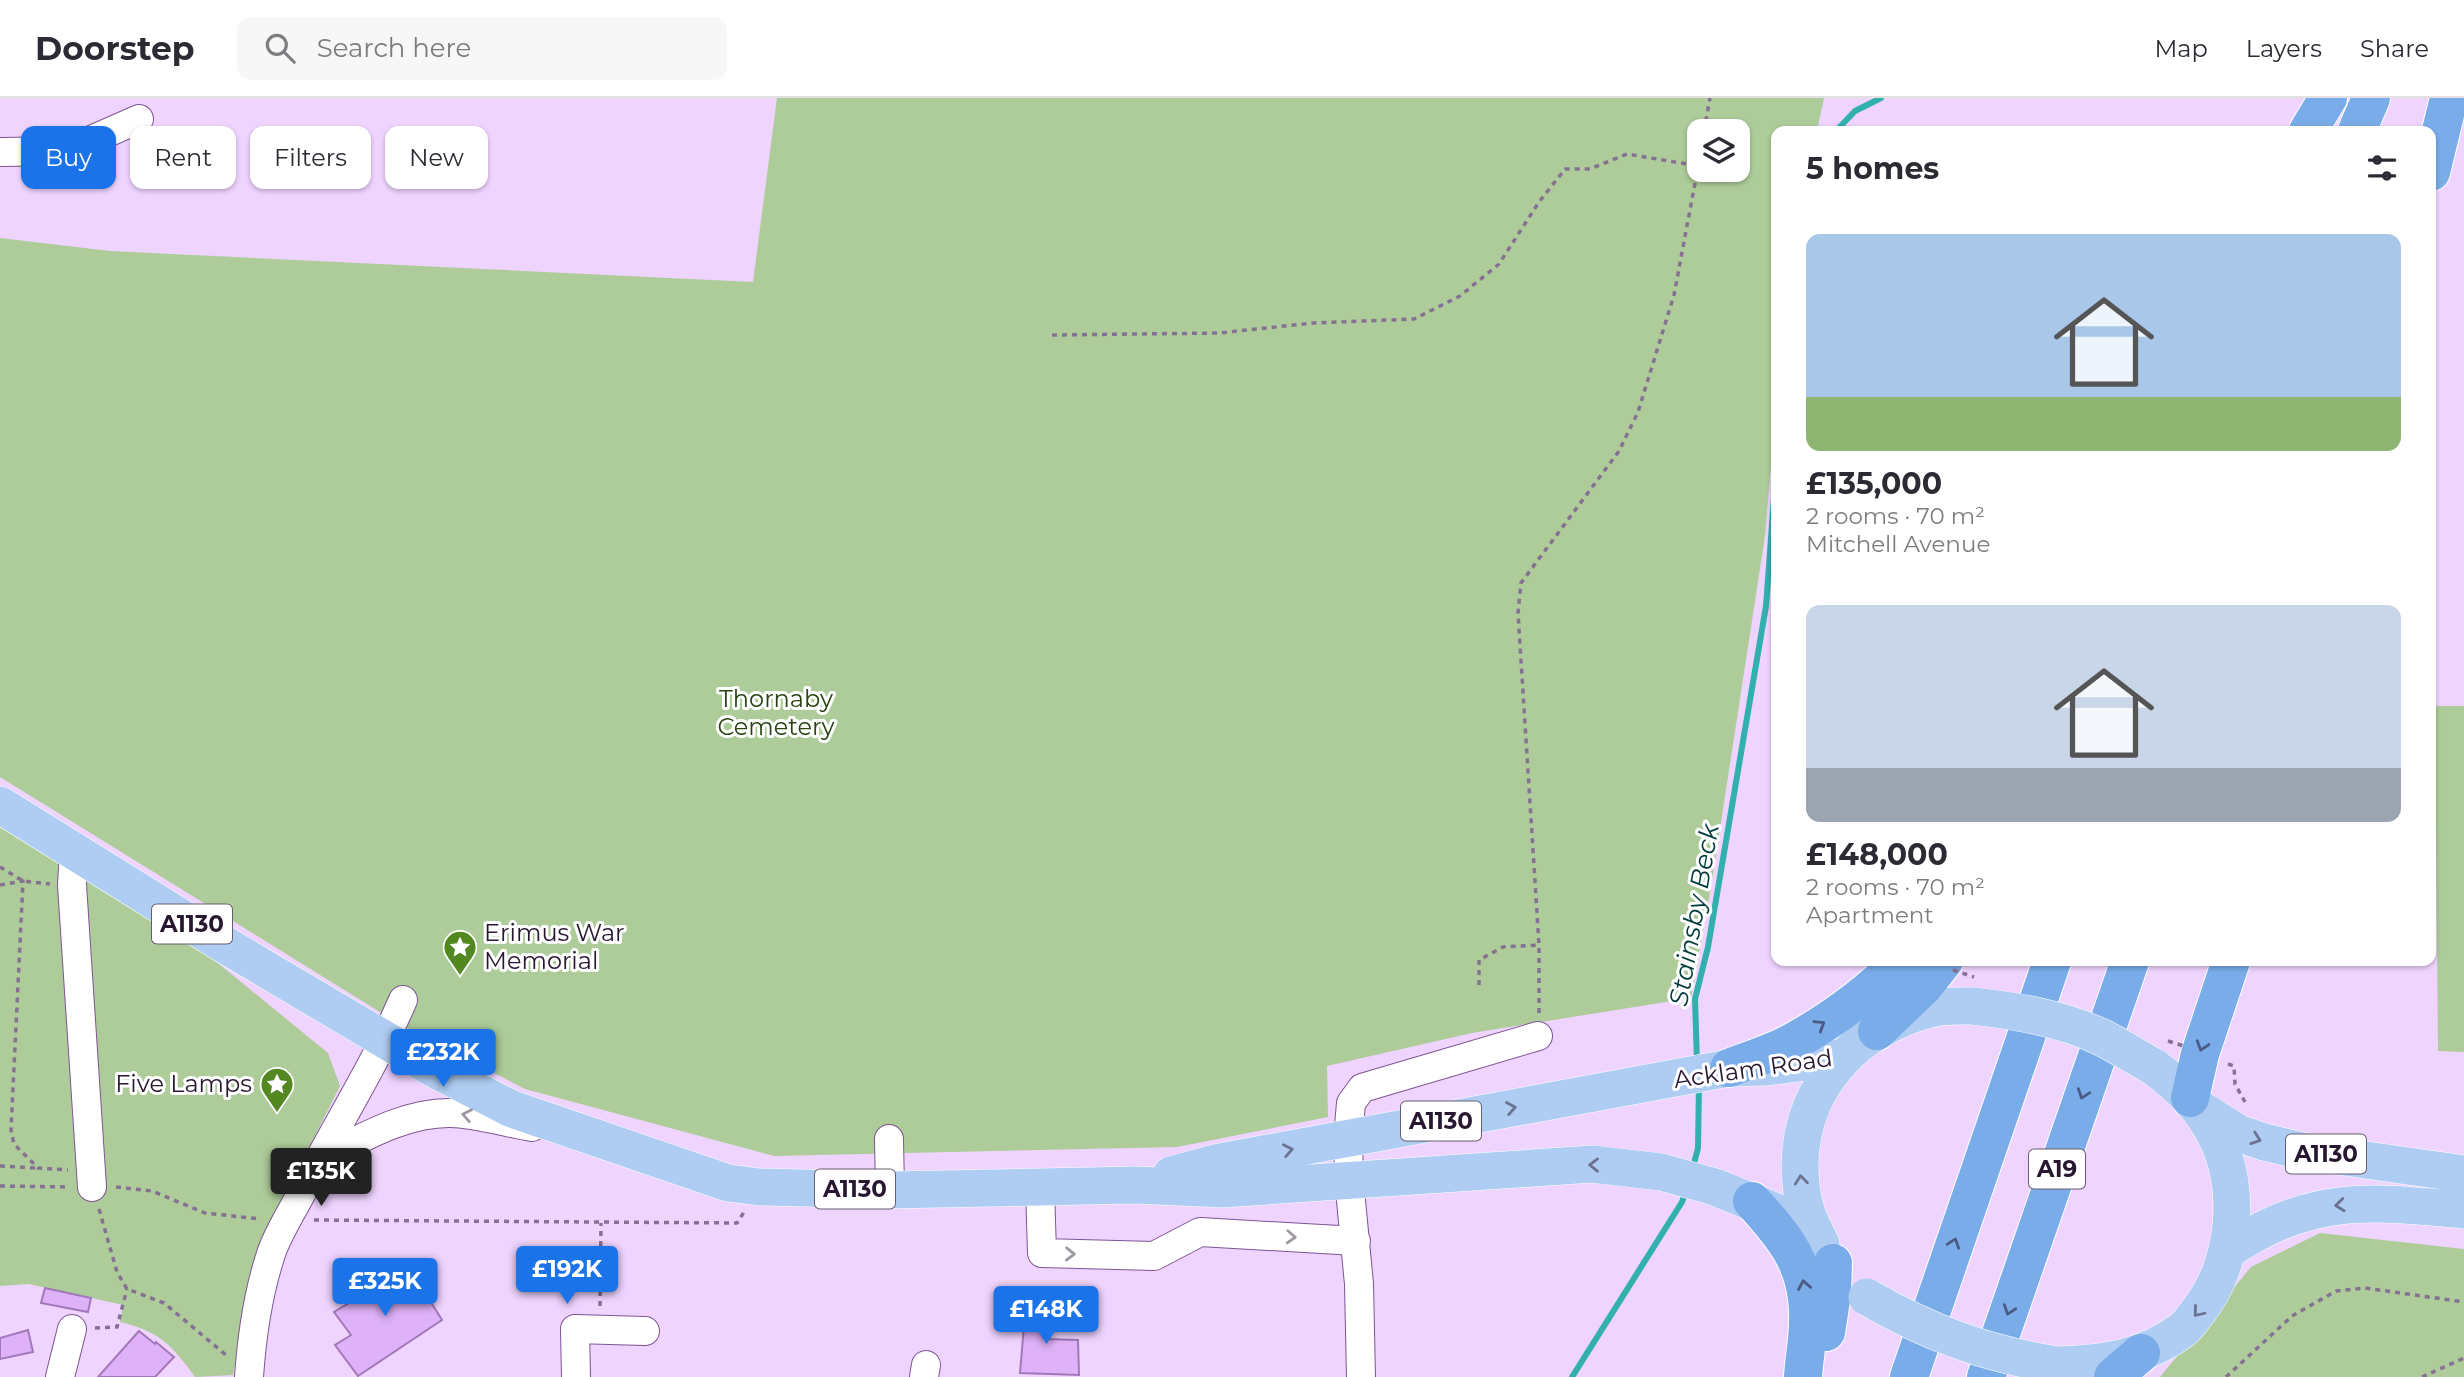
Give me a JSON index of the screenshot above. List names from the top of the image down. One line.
{"streets":{"highway":["A19"],"main road":["A1130","Acklam Road"]},"crossings":[["A1130","Acklam Road"]],"water":["Stainsby Beck"],"parks":["Thornaby Cemetery"],"places":{"place":["Erimus War Memorial","Five Lamps"]},"page":{"header":"Doorstep","search":"Search here","nav":["Map","Layers","Share"],"chip":["Buy","Rent","Filters","New"],"heading":"5 homes","list":[{"name":"£135,000","note":"2 rooms · 70 m² · Mitchell Avenue"},{"name":"£148,000","note":"2 rooms · 70 m² · Apartment"}],"price":["£232K","£135K","£192K","£325K","£148K"]}}
